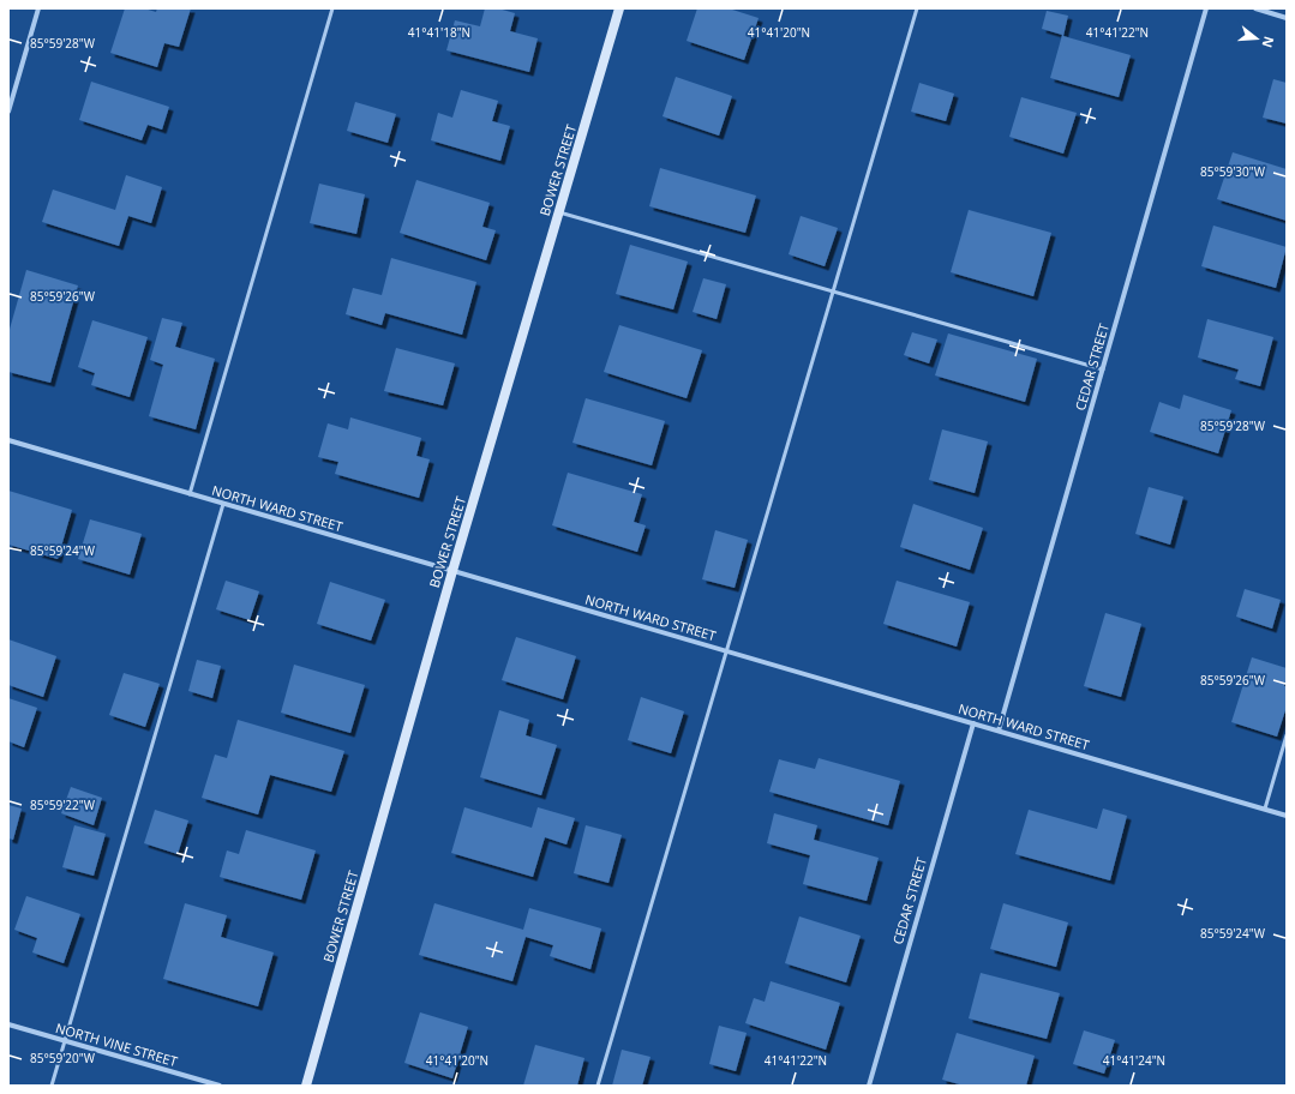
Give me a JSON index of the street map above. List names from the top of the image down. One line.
{"streets":{"street":["BOWER STREET","CEDAR STREET","NORTH WARD STREET","NORTH VINE STREET"]},"crossings":[["BOWER STREET","NORTH WARD STREET"],["CEDAR STREET","NORTH WARD STREET"]],"north":"right","coordinates":["41°41'18\"N","41°41'20\"N","41°41'22\"N","85°59'28\"W","85°59'30\"W","85°59'26\"W","85°59'24\"W","85°59'22\"W","85°59'20\"W","41°41'24\"N"]}
